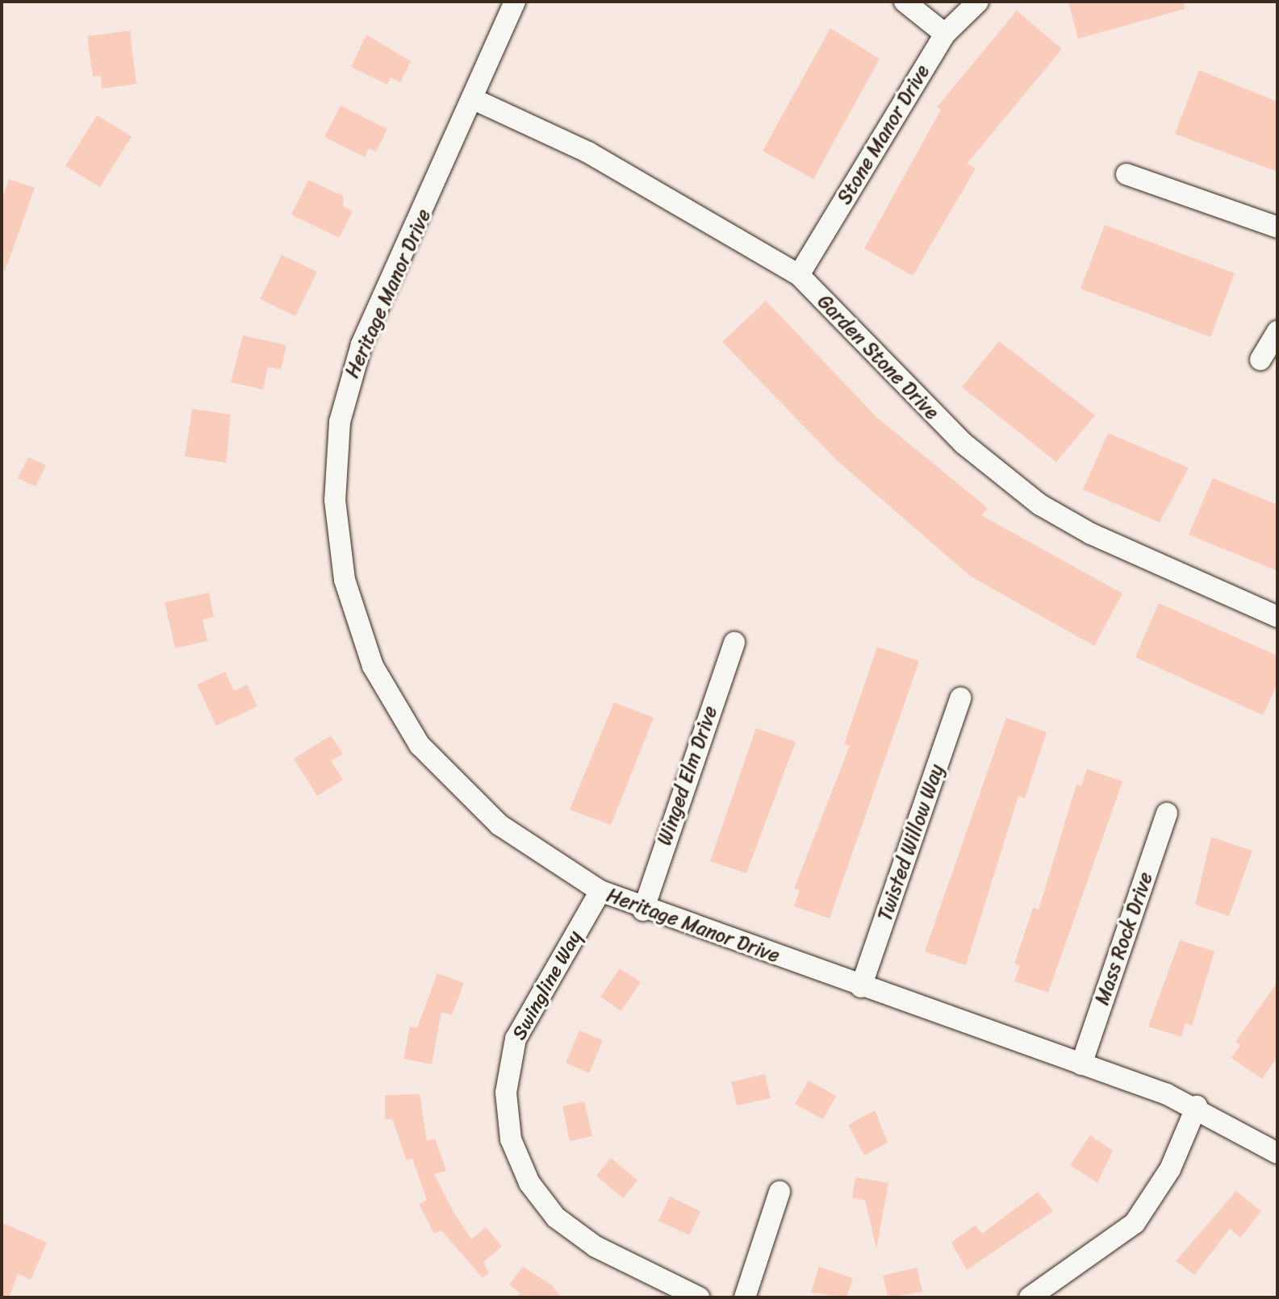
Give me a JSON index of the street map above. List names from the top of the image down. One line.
{"streets":{"street":["Stone Manor Drive","Heritage Manor Drive","Garden Stone Drive","Winged Elm Drive","Twisted Willow Way","Mass Rock Drive","Swingline Way"]},"crossings":[["Stone Manor Drive","Garden Stone Drive"],["Heritage Manor Drive","Garden Stone Drive"],["Heritage Manor Drive","Winged Elm Drive"],["Heritage Manor Drive","Twisted Willow Way"],["Heritage Manor Drive","Mass Rock Drive"],["Heritage Manor Drive","Swingline Way"]]}
